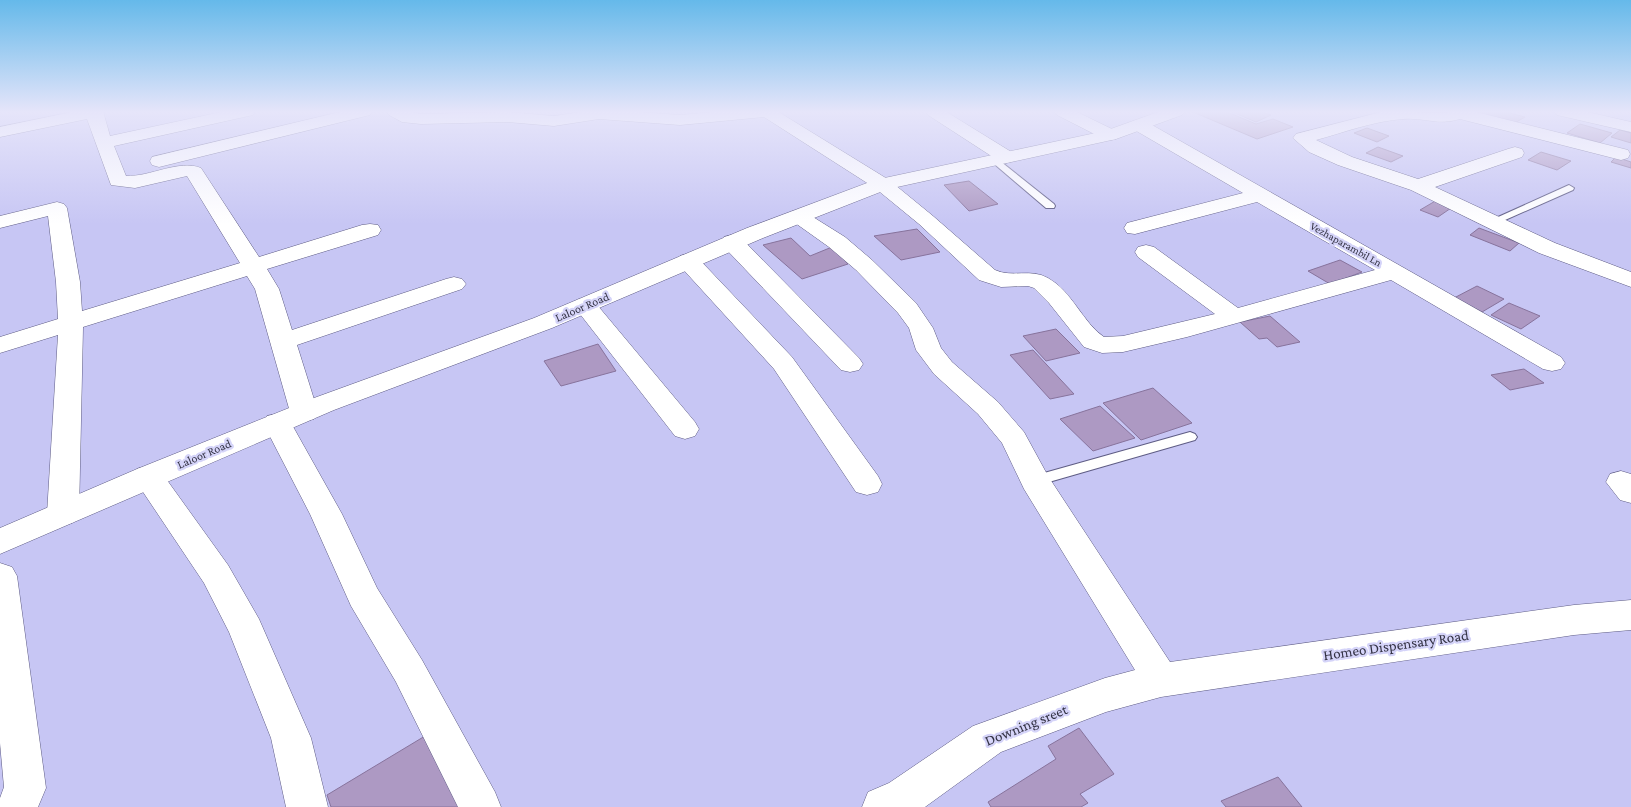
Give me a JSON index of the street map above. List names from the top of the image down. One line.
{"streets":{"street":["Vezhaparambil Ln","Laloor Road","Homeo Dispensary Road","Downing sreet"]},"crossings":[["Homeo Dispensary Road","Downing sreet"]]}
